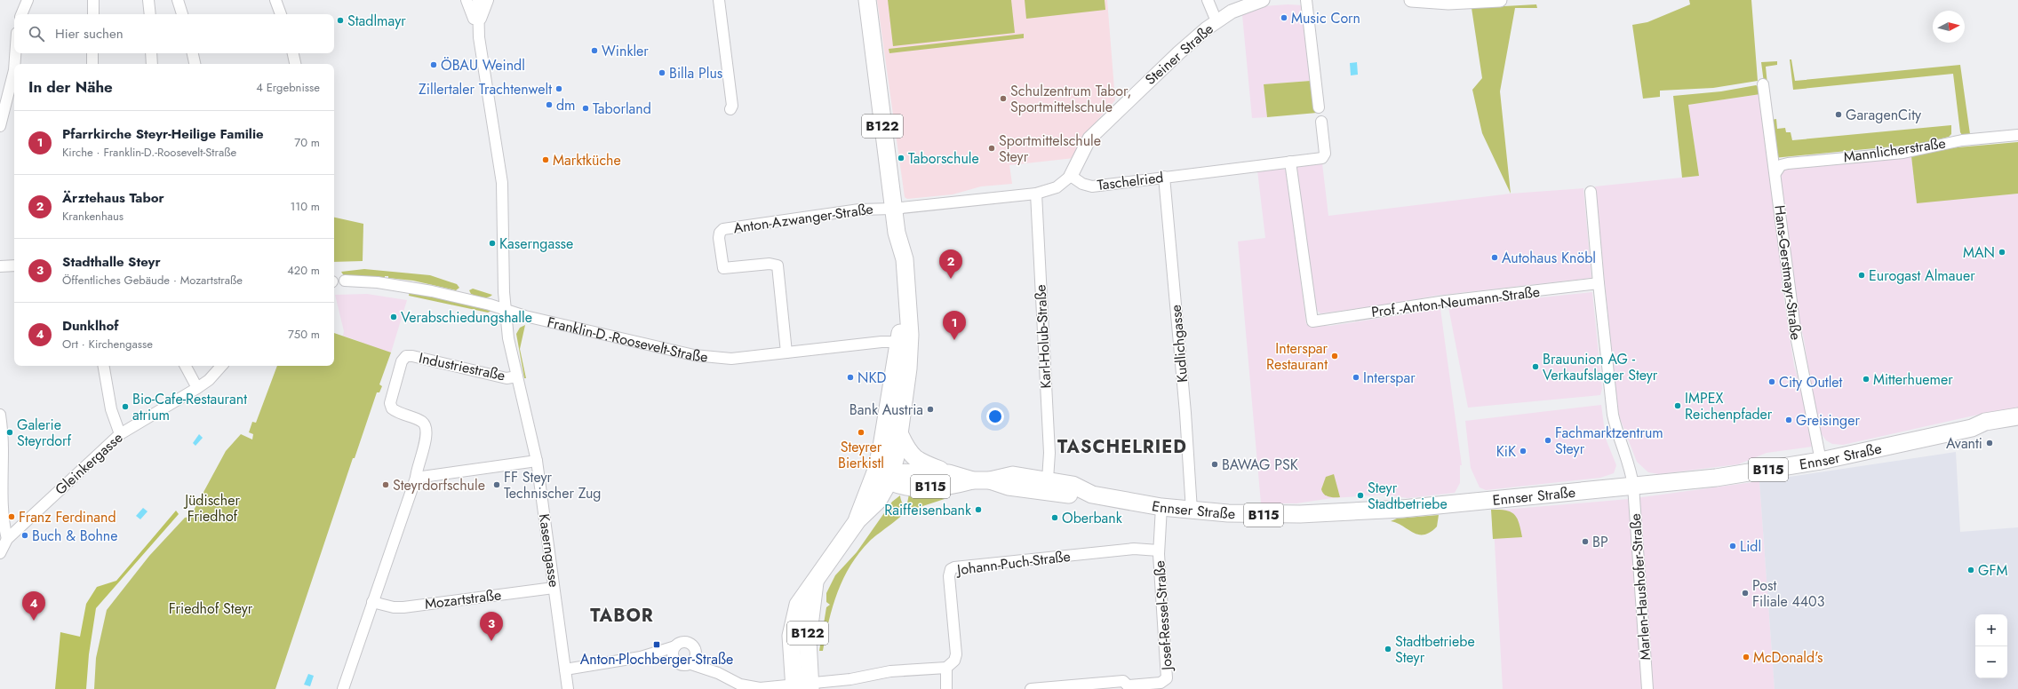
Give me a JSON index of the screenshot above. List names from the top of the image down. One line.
{"streets":{"main road":["B122","Ennser Straße","B115"],"street":["Steiner Straße","Mannlicherstraße","Taschelried","Anton-Azwanger-Straße","Hans-Gerstmayr-Straße","Prof.-Anton-Neumann-Straße","Karl-Holub-Straße","Franklin-D.-Roosevelt-Straße","Kudlichgasse","Industriestraße","Gleinkergasse","Kaserngasse","Johann-Puch-Straße","Marlen-Haushofer-Straße","Mozartstraße","Josef-Ressel-Straße"]},"crossings":[["Steiner Straße","Taschelried"],["B122","Anton-Azwanger-Straße"],["B122","Franklin-D.-Roosevelt-Straße"],["B122","Ennser Straße"],["Mannlicherstraße","Hans-Gerstmayr-Straße"],["Taschelried","Prof.-Anton-Neumann-Straße"],["Taschelried","Kudlichgasse"],["Anton-Azwanger-Straße","Franklin-D.-Roosevelt-Straße"],["Hans-Gerstmayr-Straße","Ennser Straße"],["Karl-Holub-Straße","Ennser Straße"],["Franklin-D.-Roosevelt-Straße","Kaserngasse"],["Kudlichgasse","Ennser Straße"],["Industriestraße","Kaserngasse"],["Industriestraße","Mozartstraße"],["Ennser Straße","Marlen-Haushofer-Straße"],["Ennser Straße","Josef-Ressel-Straße"],["Kaserngasse","Mozartstraße"],["Johann-Puch-Straße","Josef-Ressel-Straße"]],"districts":["TASCHELRIED","TABOR"],"parks":["Jüdischer Friedhof","Friedhof Steyr"],"places":{"other":["Music Corn","Stadlmayr","Winkler","ÖBAU Weindl","Billa Plus","Zillertaler Trachtenwelt","Schulzentrum Tabor, Sportmittelschule","dm","Taborland","GaragenCity","Sportmittelschule Steyr","Taborschule","Marktküche","Kaserngasse","MAN","Autohaus Knöbl","Eurogast Almauer","Verabschiedungshalle","Interspar Restaurant","Brauunion AG - Verkaufslager Steyr","NKD","Interspar","Mitterhuemer","City Outlet","IMPEX Reichenpfader","Bio-Cafe-Restaurant atrium","Bank Austria","Greisinger","Galerie Steyrdorf","Steyrer Bierkistl","Fachmarktzentrum Steyr","Avanti","KiK","BAWAG PSK","Steyrdorfschule","FF Steyr Technischer Zug","Steyr Stadtbetriebe","Raiffeisenbank","Franz Ferdinand","Oberbank","Buch & Bohne","BP","Lidl","GFM","Post Filiale 4403","Stadtbetriebe Steyr","McDonald's"],"transit":["Anton-Plochberger-Straße"]},"north":"right","page":{"search":"Hier suchen","heading":["In der Nähe","4 Ergebnisse"],"list":[{"mark":"1","name":"Pfarrkirche Steyr-Heilige Familie","note":"Kirche · Franklin-D.-Roosevelt-Straße","value":"70 m"},{"mark":"2","name":"Ärztehaus Tabor","note":"Krankenhaus","value":"110 m"},{"mark":"3","name":"Stadthalle Steyr","note":"Öffentliches Gebäude · Mozartstraße","value":"420 m"},{"mark":"4","name":"Dunklhof","note":"Ort · Kirchengasse","value":"750 m"}],"pins":["2","1","4","3"],"map_buttons":["+","−"]}}
